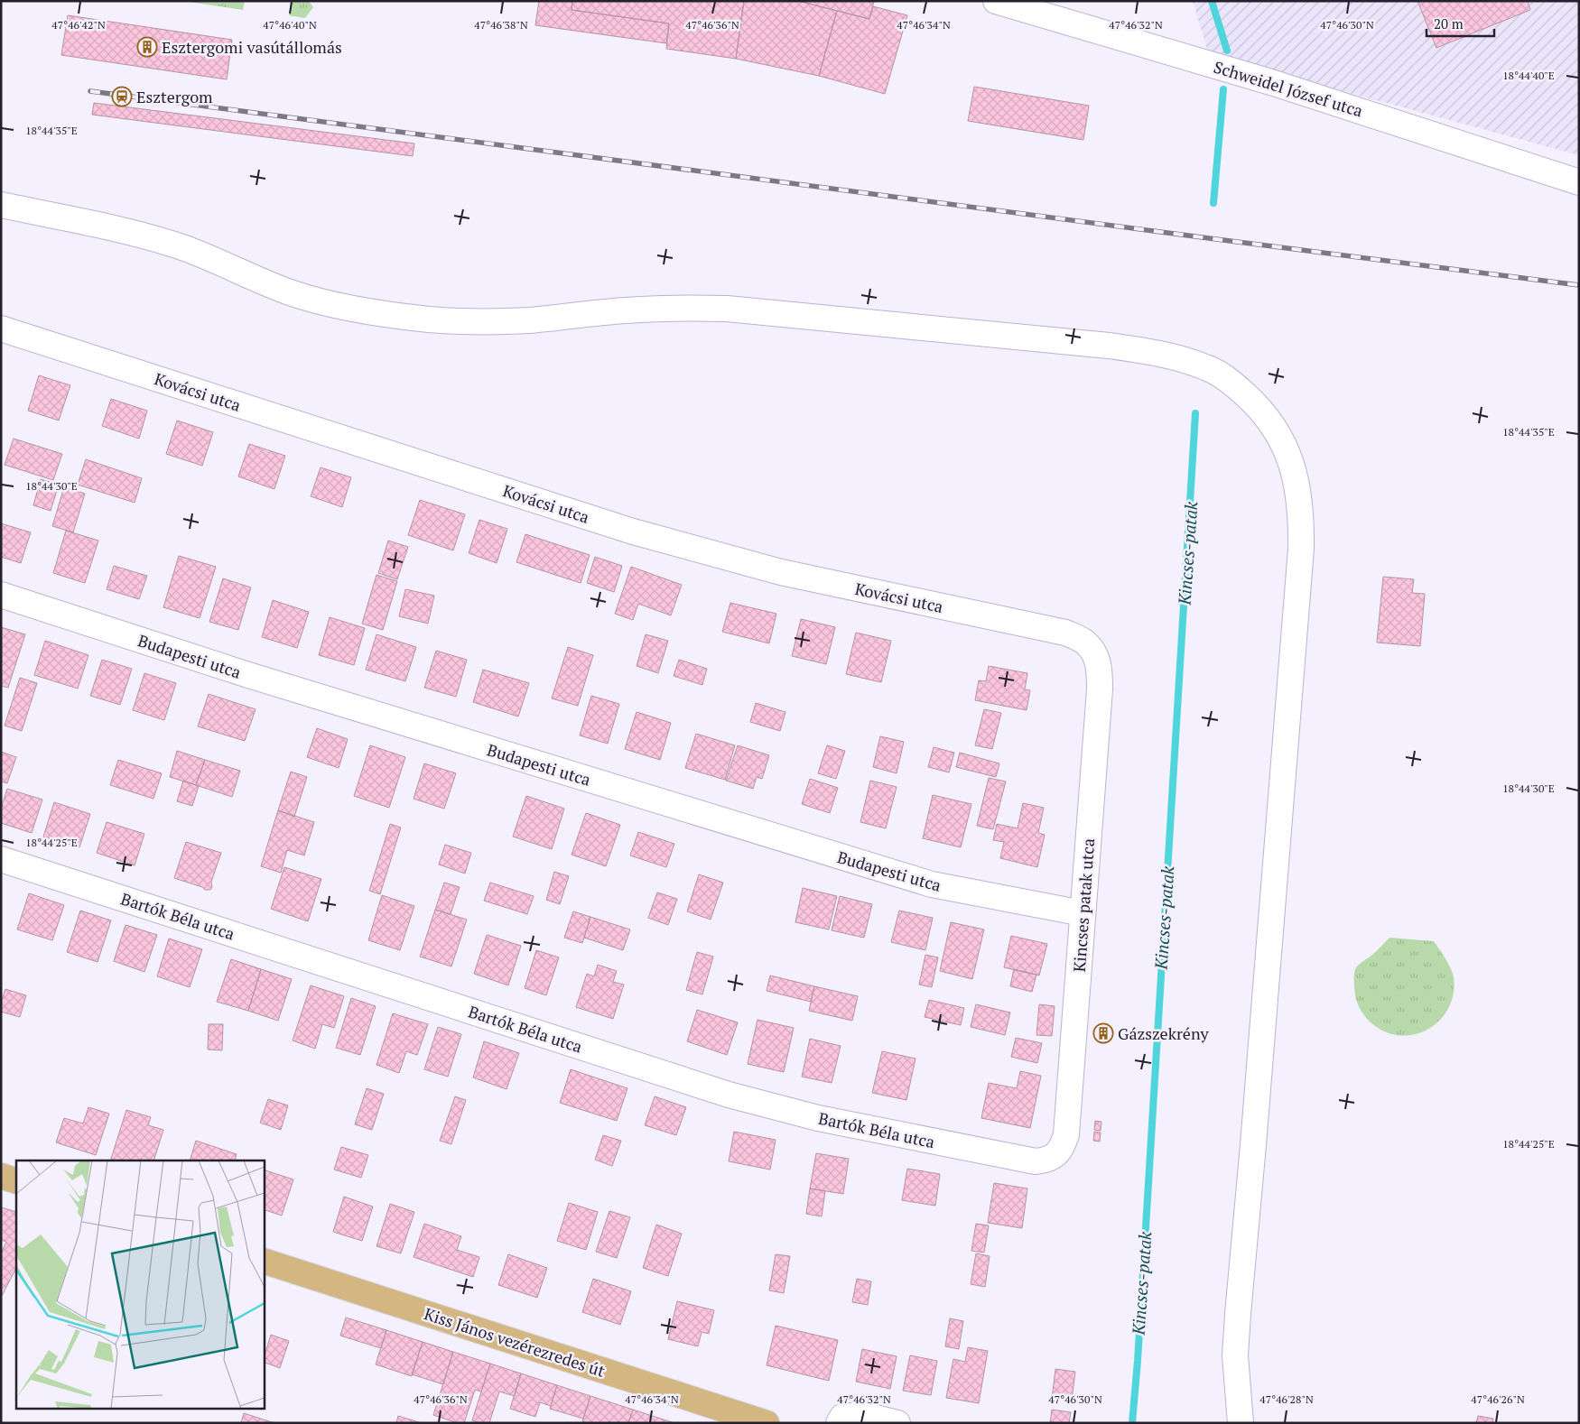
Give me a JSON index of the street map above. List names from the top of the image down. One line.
{"streets":{"main road":["Kiss János vezérezredes út"],"street":["Schweidel József utca","Kovácsi utca","Budapesti utca","Kincses patak utca","Bartók Béla utca"]},"crossings":[["Kovácsi utca","Kincses patak utca"],["Budapesti utca","Kincses patak utca"],["Kincses patak utca","Bartók Béla utca"]],"water":["Kincses-patak"],"places":{"building":["Esztergomi vasútállomás","Gázszekrény"],"station":["Esztergom"]},"scale_bar":"20 m","coordinates":["47°46'42\"N","47°46'40\"N","47°46'38\"N","47°46'36\"N","47°46'34\"N","47°46'32\"N","47°46'30\"N","18°44'40\"E","18°44'35\"E","18°44'30\"E","18°44'25\"E","47°46'28\"N","47°46'26\"N"]}
